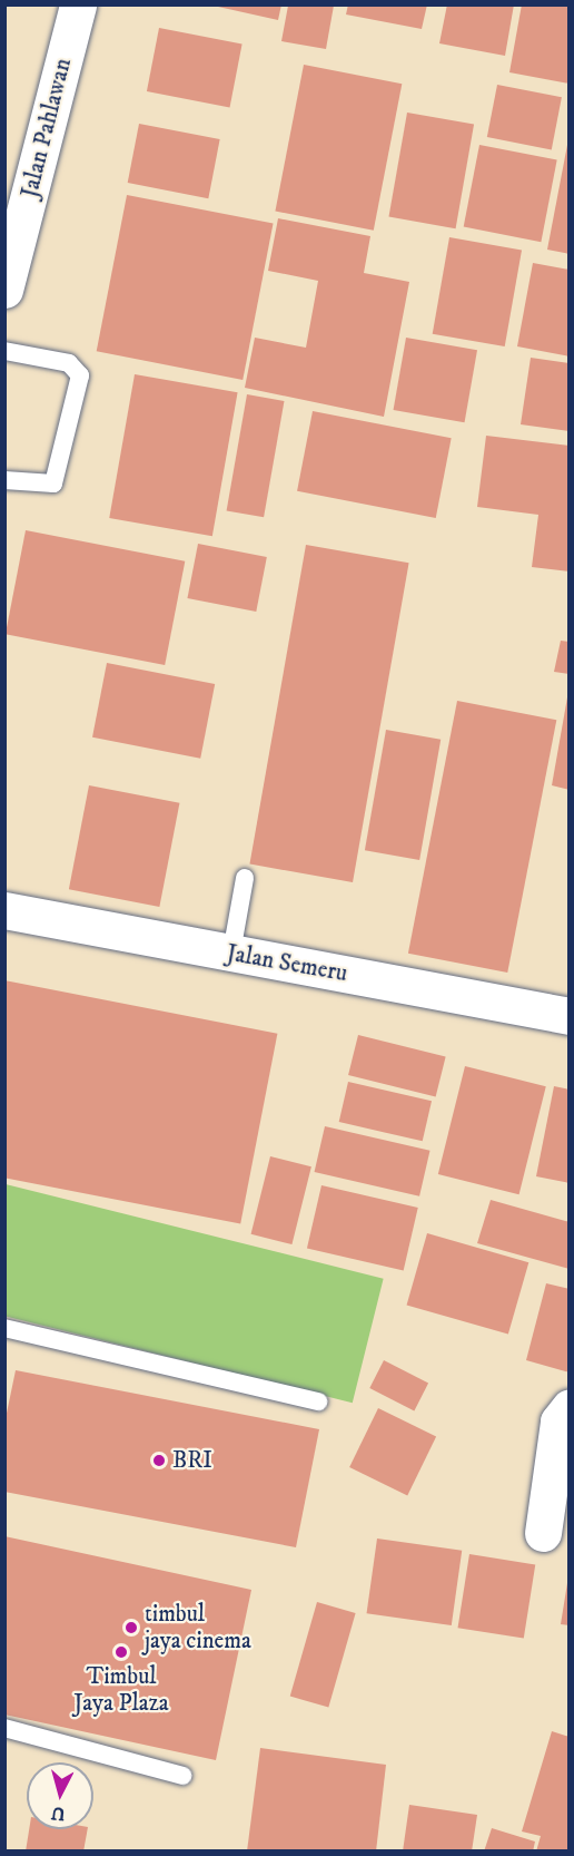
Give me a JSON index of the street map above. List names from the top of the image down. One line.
{"streets":{"street":["Jalan Pahlawan","Jalan Semeru"]},"places":["BRI","timbul jaya cinema","Timbul Jaya Plaza"],"north":"bottom"}
